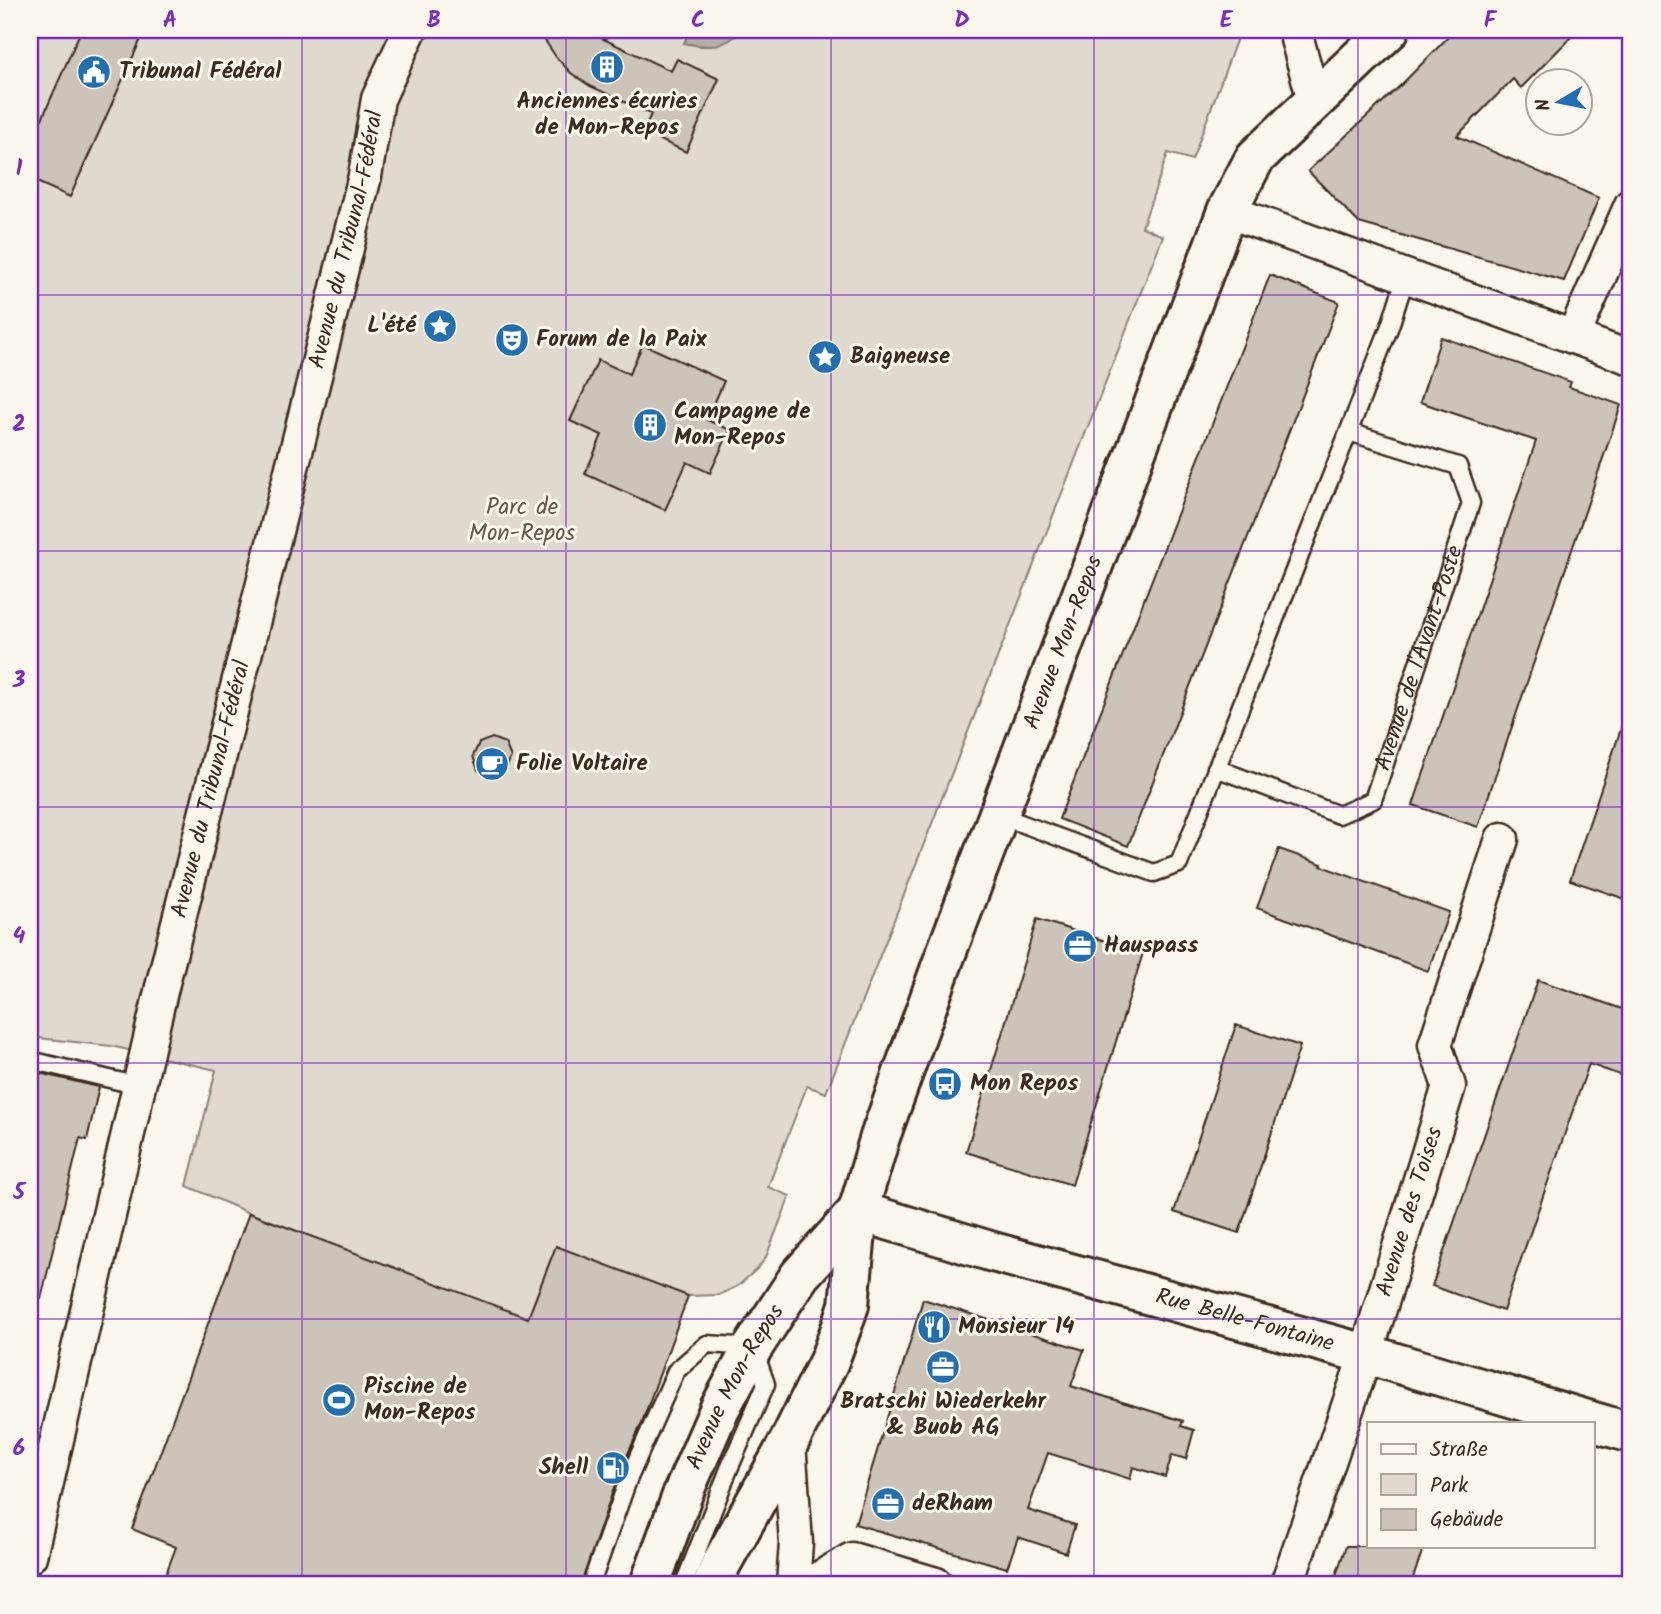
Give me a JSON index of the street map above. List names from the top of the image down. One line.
{"streets":{"main road":["Avenue Mon-Repos","Rue Belle-Fontaine"],"street":["Avenue du Tribunal-Fédéral","Avenue des Toises"],"lane":["Avenue de l'Avant-Poste"]},"crossings":[["Avenue Mon-Repos","Rue Belle-Fontaine"],["Avenue des Toises","Rue Belle-Fontaine"]],"parks":["Parc de Mon-Repos"],"places":{"building":["Anciennes écuries de Mon-Repos","Campagne de Mon-Repos"],"public building":["Tribunal Fédéral"],"place":["L'été","Baigneuse"],"theatre":["Forum de la Paix"],"cafe":["Folie Voltaire"],"office":["Hauspass","Bratschi Wiederkehr & Buob AG","deRham"],"bus stop":["Mon Repos"],"restaurant":["Monsieur 14"],"sports":["Piscine de Mon-Repos"],"fuel station":["Shell"]},"legend":["Straße","Park","Gebäude"],"north":"left","grid":{"columns":["A","B","C","D","E","F"],"rows":["1","2","3","4","5","6"]}}
